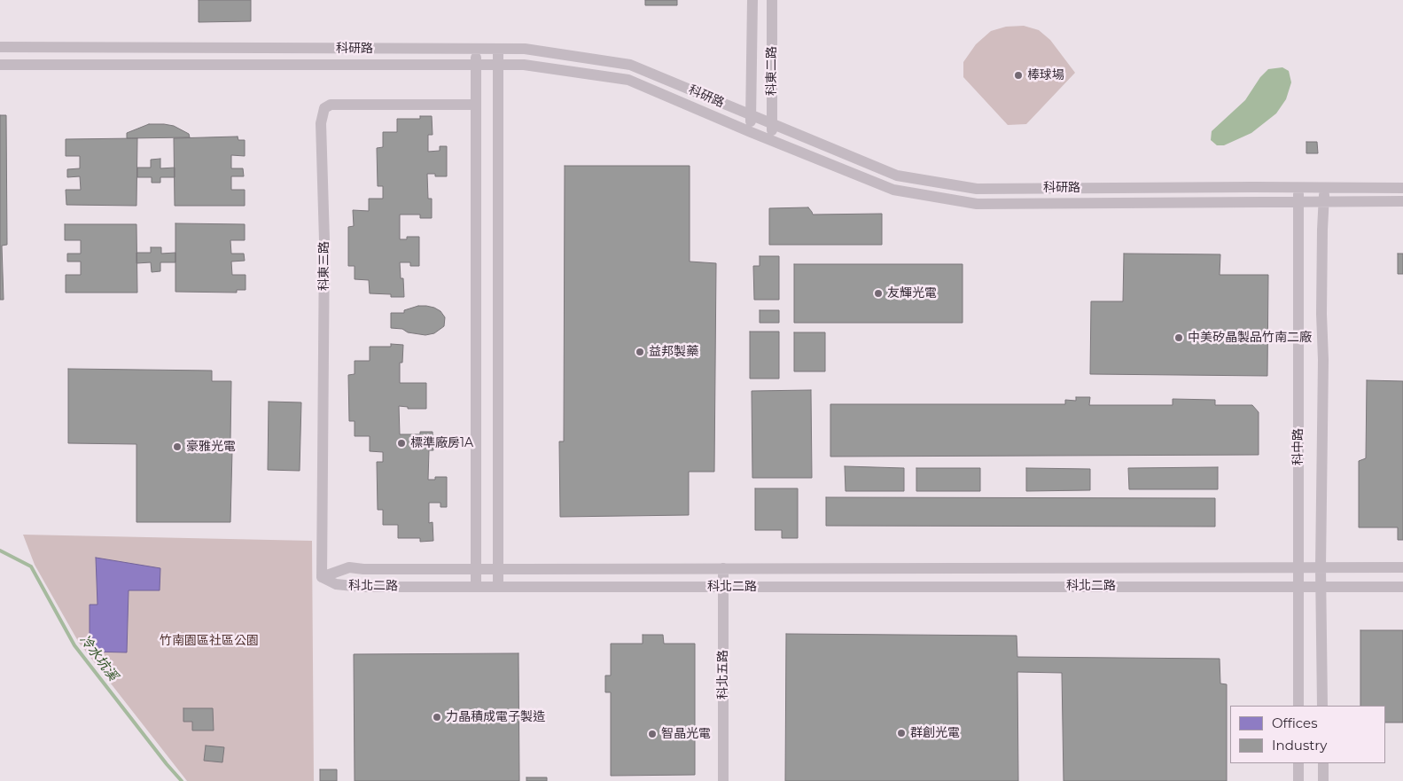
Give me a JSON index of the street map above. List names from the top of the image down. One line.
{"streets":{"street":["科研路","科東二路","科東三路","科中路","科北二路","科北五路"]},"crossings":[["科研路","科東二路"],["科研路","科中路"],["科東三路","科北二路"],["科中路","科北二路"],["科北二路","科北五路"]],"water":["冷水坑溪"],"parks":["竹南園區社區公園"],"places":["棒球場","友輝光電","中美矽晶製品竹南二廠","益邦製藥","標準廠房1A","豪雅光電","力晶積成電子製造","群創光電","智晶光電"],"legend":["Offices","Industry"]}
